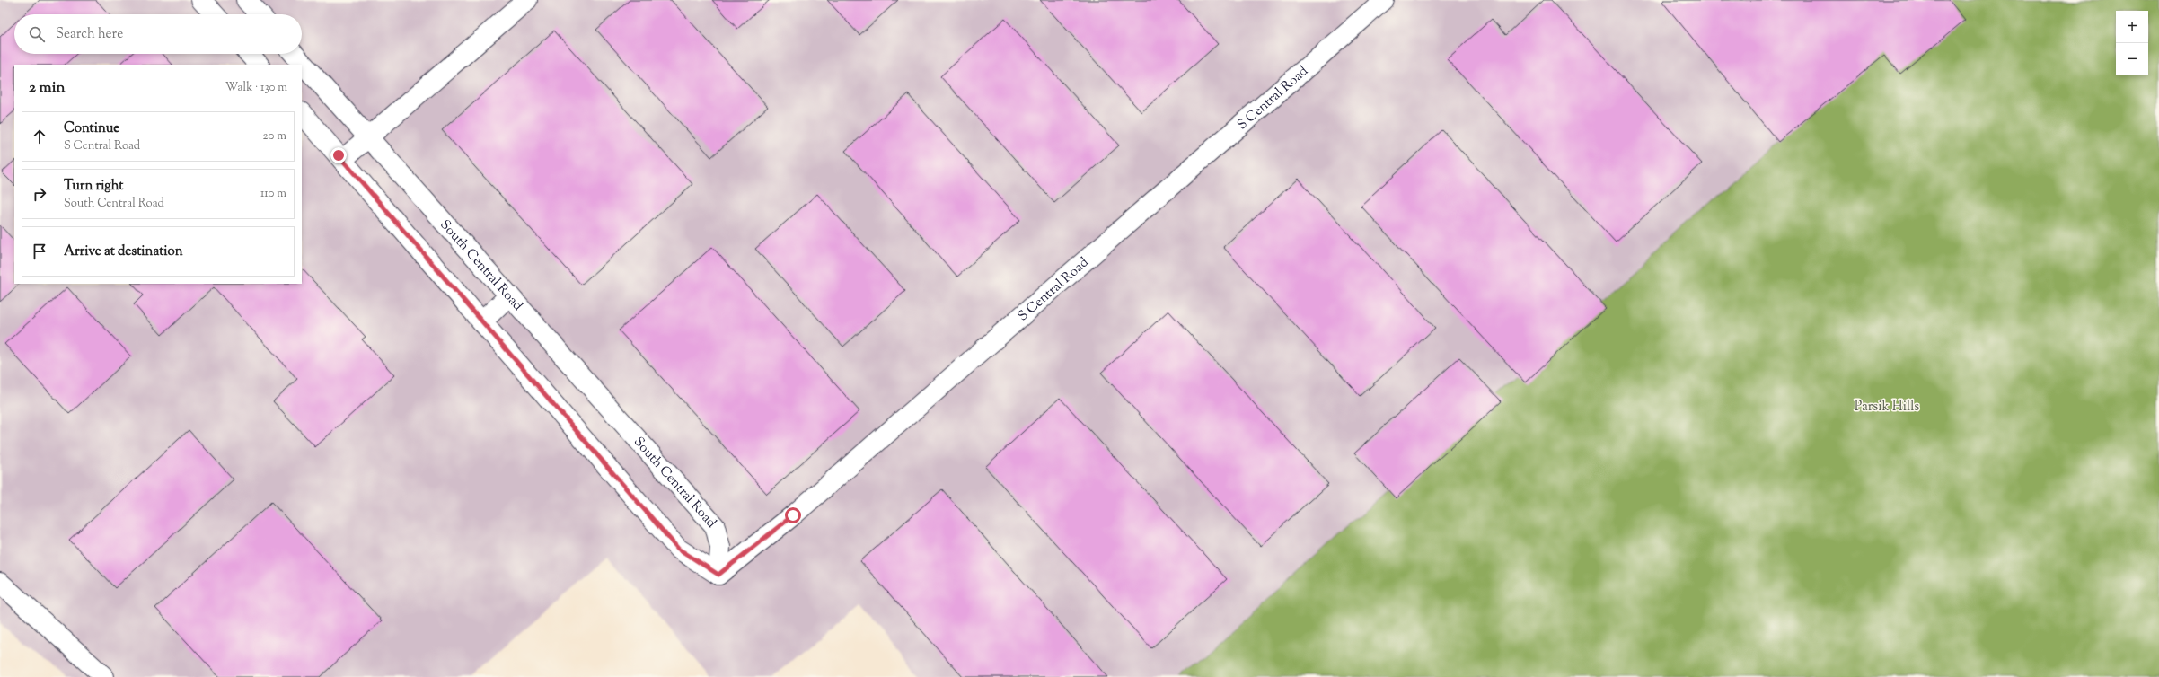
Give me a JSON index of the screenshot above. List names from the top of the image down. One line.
{"streets":{"street":["S Central Road","South Central Road"]},"crossings":[["S Central Road","South Central Road"]],"parks":["Parsik Hills"],"page":{"map_buttons":["+","−"],"search":"Search here","heading":["2 min","Walk · 130 m"],"list":[["Continue","S Central Road","20 m"],["Turn right","South Central Road","110 m"],"Arrive at destination"]}}
